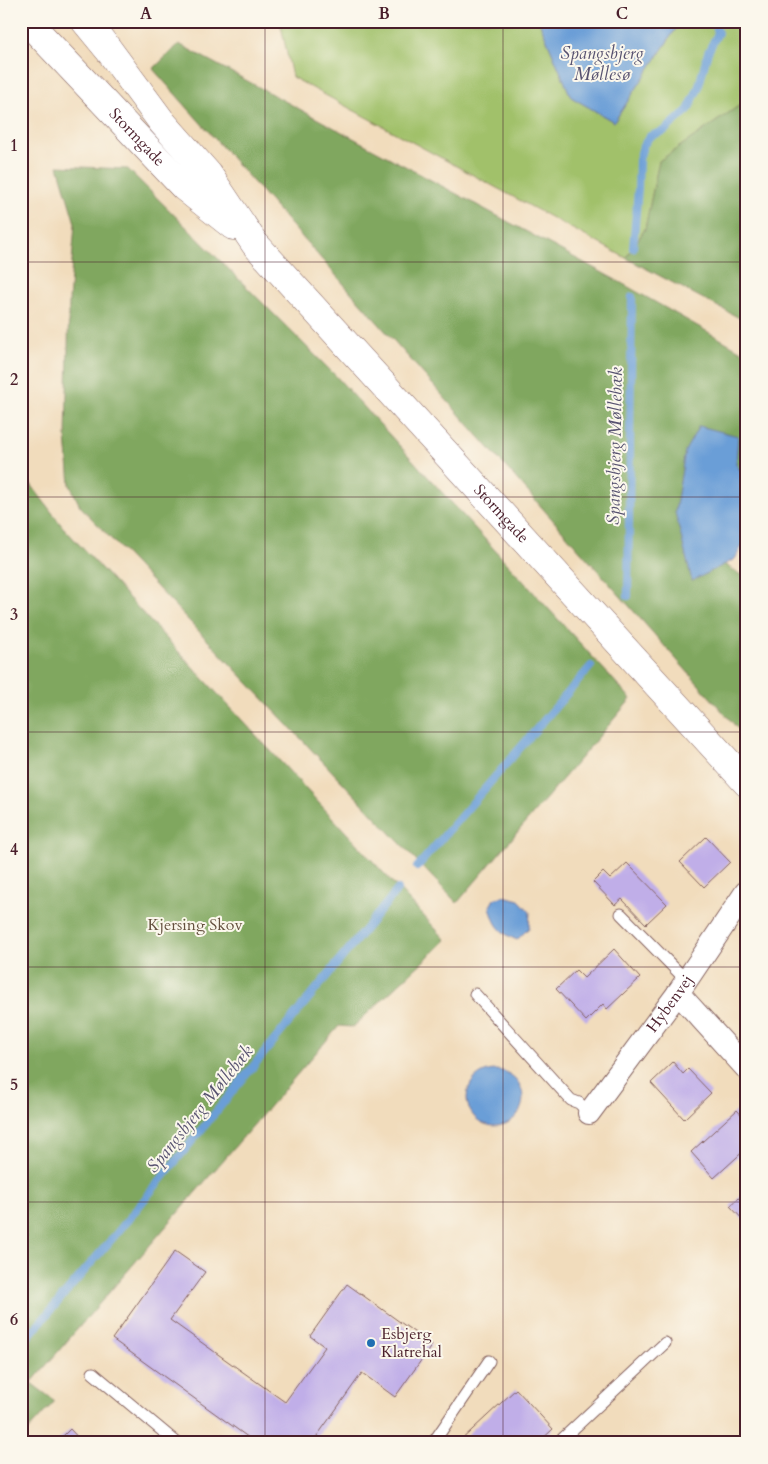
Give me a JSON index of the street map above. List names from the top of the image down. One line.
{"streets":{"street":["Stormgade","Hybenvej"]},"water":["Spangsbjerg Møllesø","Spangsbjerg Møllebæk"],"parks":["Kjersing Skov"],"places":["Esbjerg Klatrehal"],"grid":{"columns":["A","B","C"],"rows":["1","2","3","4","5","6"]}}
